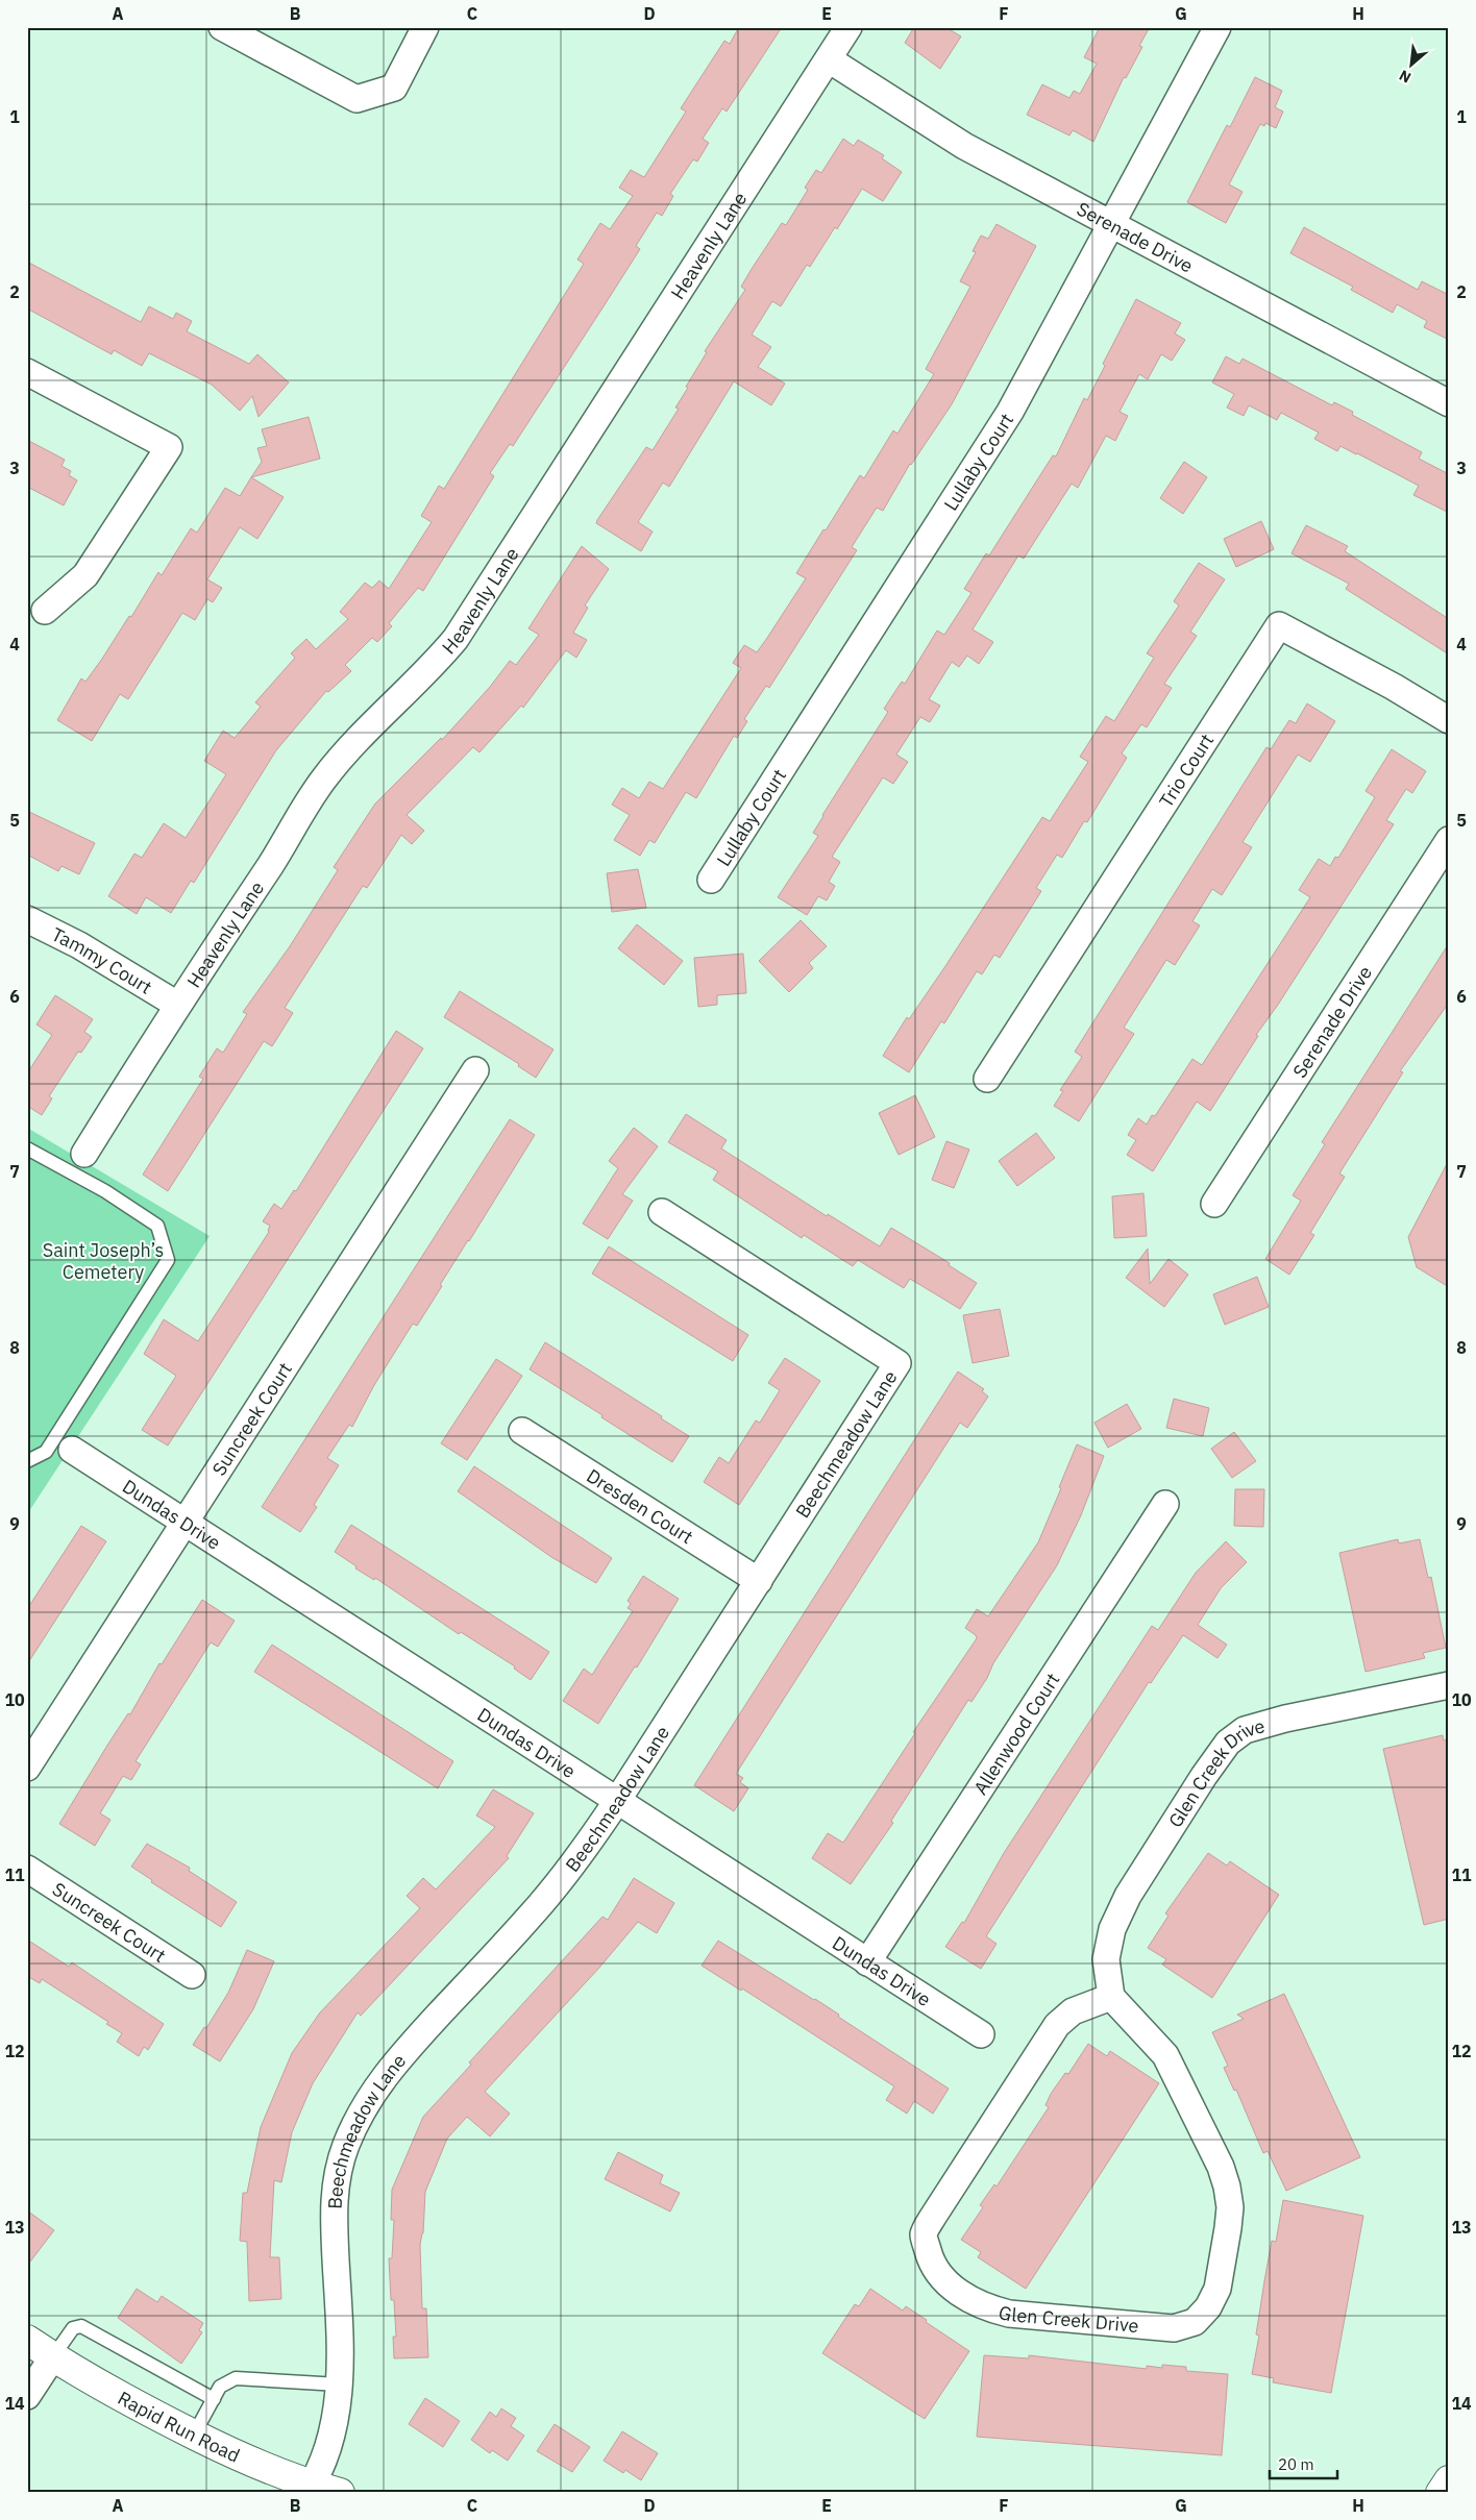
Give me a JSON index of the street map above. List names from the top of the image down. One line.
{"streets":{"street":["Serenade Drive","Heavenly Lane","Lullaby Court","Trio Court","Tammy Court","Suncreek Court","Beechmeadow Lane","Dresden Court","Dundas Drive","Allenwood Court","Glen Creek Drive","Rapid Run Road"]},"crossings":[["Serenade Drive","Heavenly Lane"],["Serenade Drive","Lullaby Court"],["Heavenly Lane","Tammy Court"],["Suncreek Court","Dundas Drive"],["Beechmeadow Lane","Dresden Court"],["Beechmeadow Lane","Dundas Drive"],["Beechmeadow Lane","Rapid Run Road"],["Dundas Drive","Allenwood Court"]],"parks":["Saint Joseph’s Cemetery"],"scale_bar":"20 m","north":"bottom left","grid":{"columns":["A","B","C","D","E","F","G","H"],"rows":["1","2","3","4","5","6","7","8","9","10","11","12","13","14"]}}
